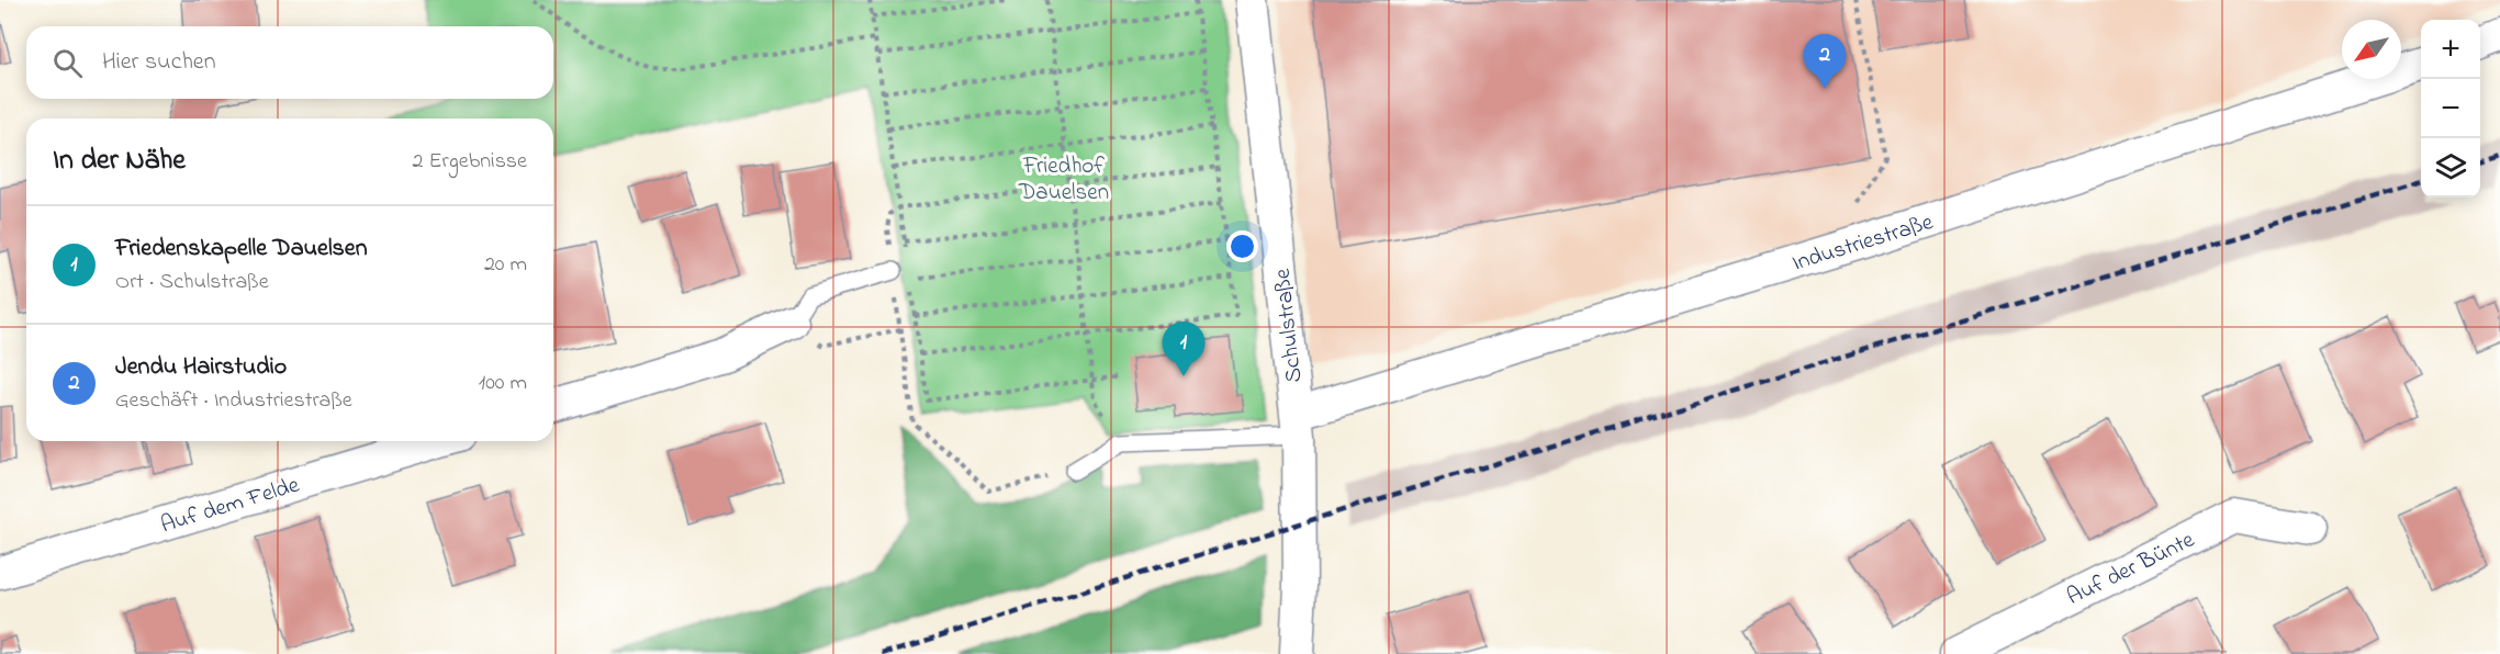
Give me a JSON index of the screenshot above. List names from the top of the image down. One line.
{"streets":{"street":["Industriestraße","Schulstraße","Auf dem Felde","Auf der Bünte"]},"crossings":[["Industriestraße","Schulstraße"]],"parks":["Friedhof Dauelsen"],"north":"bottom left","page":{"map_buttons":["+","−"],"search":"Hier suchen","pins":["2","1"],"heading":["In der Nähe","2 Ergebnisse"],"list":[{"mark":"1","name":"Friedenskapelle Dauelsen","note":"Ort · Schulstraße","value":"20 m"},{"mark":"2","name":"Jendu Hairstudio","note":"Geschäft · Industriestraße","value":"100 m"}]}}
